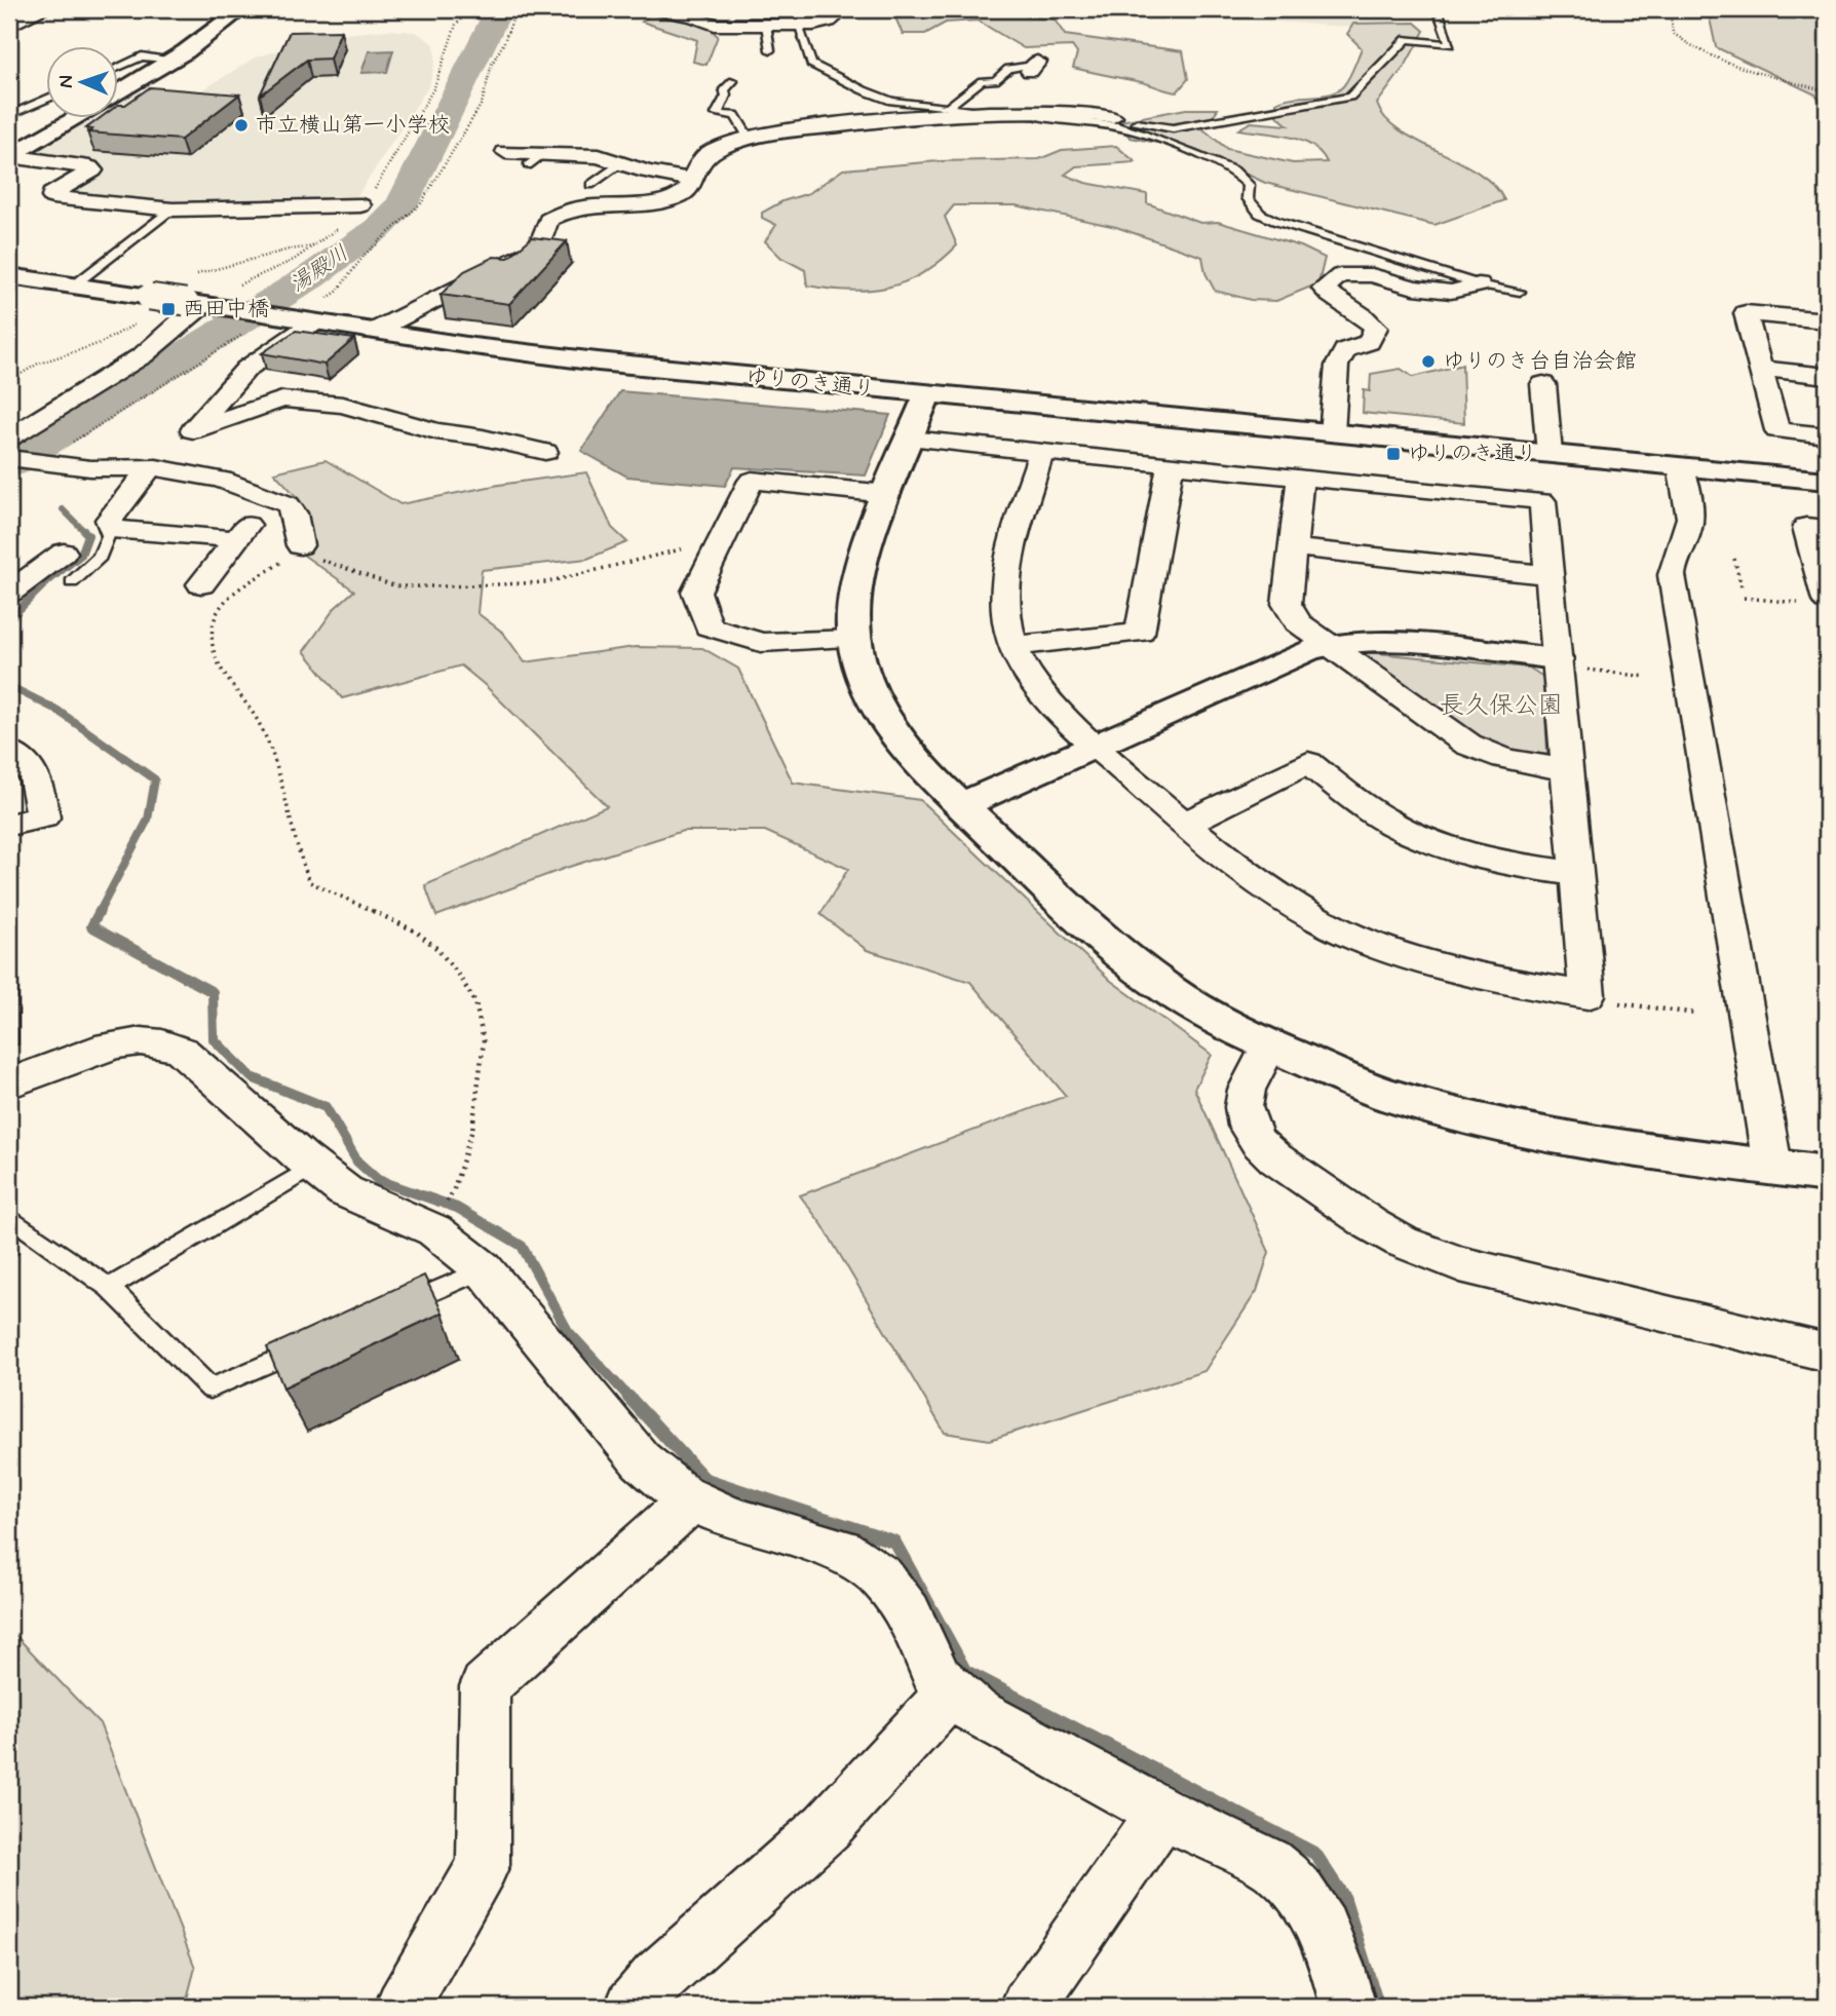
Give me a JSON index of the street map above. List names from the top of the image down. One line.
{"streets":{"street":["ゆりのき通り"]},"water":["湯殿川"],"parks":["長久保公園"],"places":{"other":["市立横山第一小学校","ゆりのき台自治会館"],"transit":["西田中橋","ゆりのき通り"]},"north":"left"}
